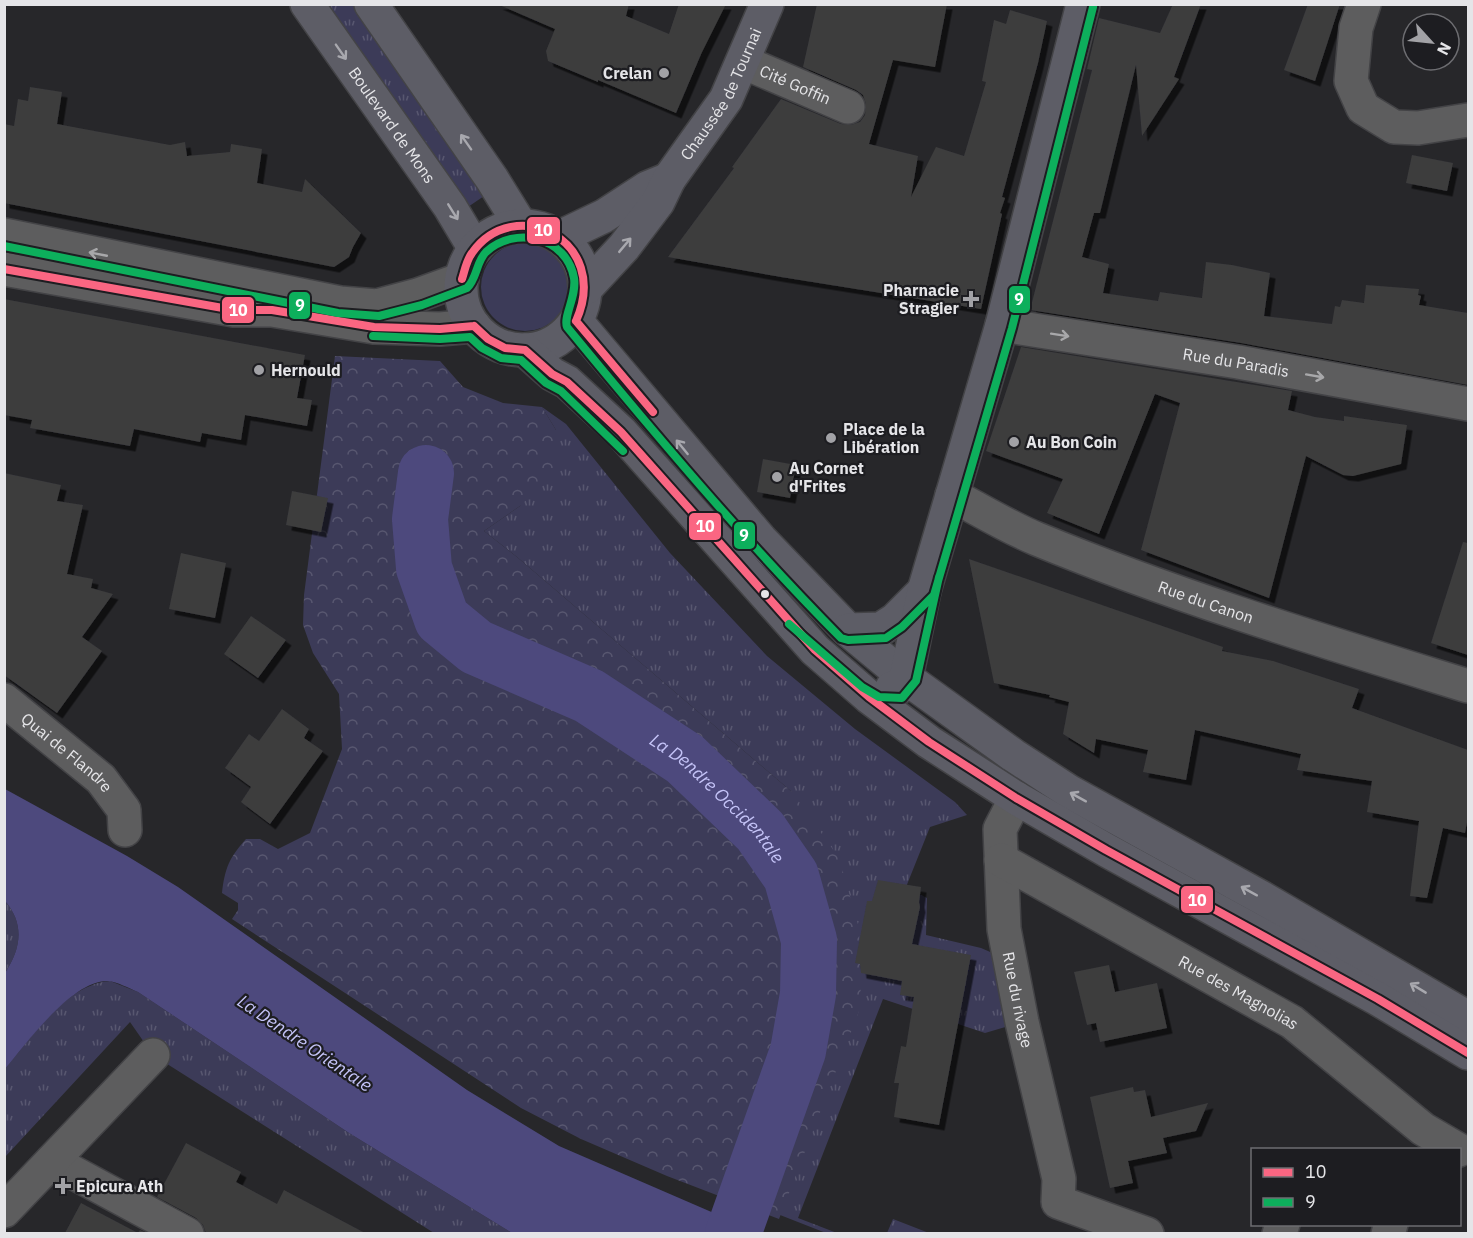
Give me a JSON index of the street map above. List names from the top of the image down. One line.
{"streets":{"main road":["Chaussée de Tournai","Boulevard de Mons"],"street":["Cité Goffin","Rue du Paradis","Rue du Canon","Quai de Flandre","Rue des Magnolias","Rue du rivage"]},"crossings":[["Cité Goffin","Chaussée de Tournai"],["Chaussée de Tournai","Boulevard de Mons"],["Rue des Magnolias","Rue du rivage"]],"one_way":["Rue du Paradis"],"water":["La Dendre Occidentale","La Dendre Orientale"],"places":{"other":["Crelan","Hernould","Place de la Libération","Au Bon Coin","Au Cornet d'Frites"],"health":["Pharnacie Stragier","Epicura Ath"]},"lines":["transit line 9","transit line 10"],"legend":["10","9"],"north":"bottom right"}
